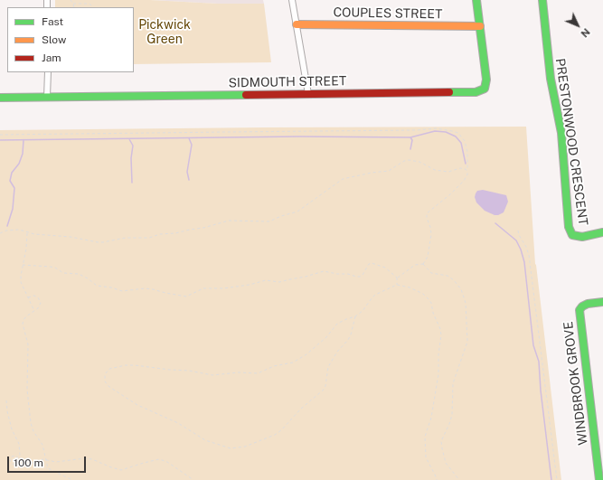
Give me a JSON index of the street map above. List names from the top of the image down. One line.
{"streets":{"street":["COUPLES STREET","SIDMOUTH STREET","PRESTONWOOD CRESCENT","WINDBROOK GROVE"]},"crossings":[["COUPLES STREET","SIDMOUTH STREET"]],"parks":["Pickwick Green"],"legend":["Fast","Slow","Jam"],"scale_bar":"100 m","north":"bottom right"}
